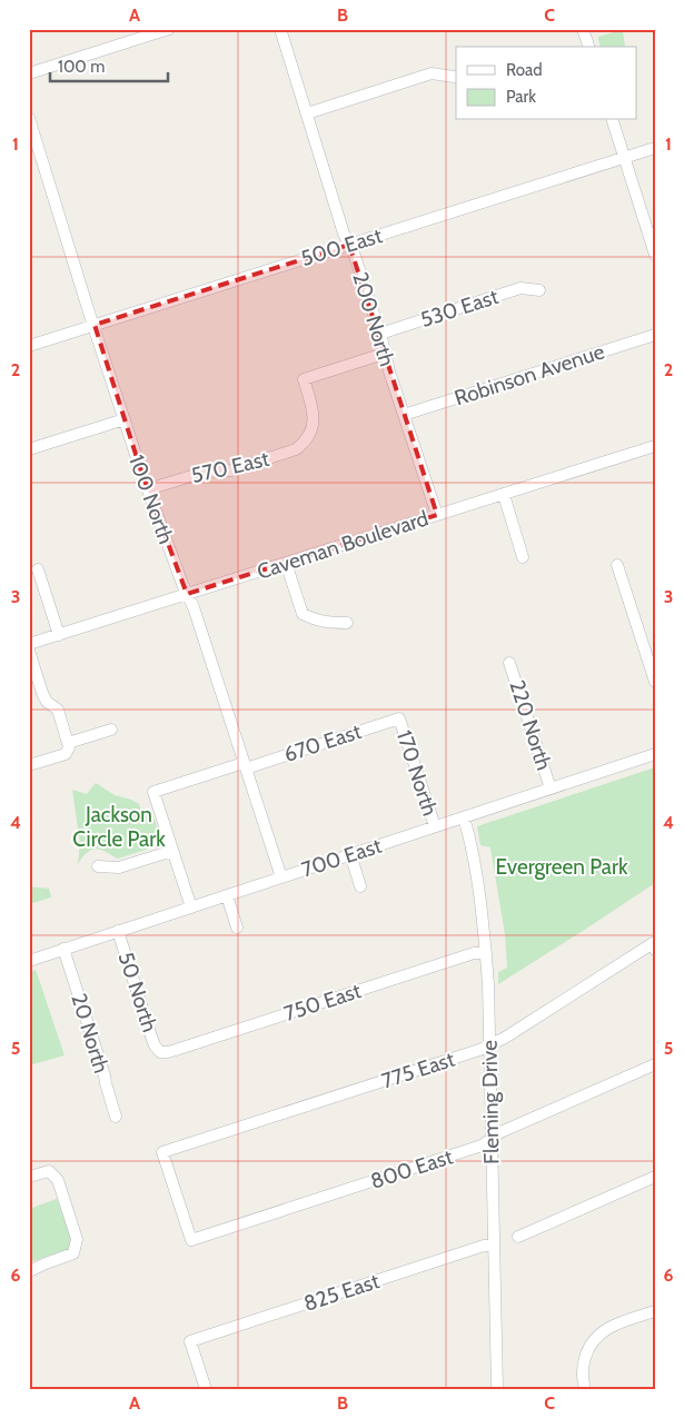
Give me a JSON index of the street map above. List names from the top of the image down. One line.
{"streets":{"street":["500 East","530 East","200 North","Robinson Avenue","570 East","100 North","Caveman Boulevard","220 North","670 East","170 North","700 East","50 North","750 East","20 North","775 East","Fleming Drive","800 East","825 East"]},"crossings":[["500 East","200 North"],["500 East","100 North"],["530 East","200 North"],["200 North","Robinson Avenue"],["200 North","570 East"],["200 North","Caveman Boulevard"],["570 East","100 North"],["100 North","Caveman Boulevard"],["100 North","670 East"],["100 North","700 East"],["220 North","700 East"],["670 East","170 North"],["170 North","700 East"],["700 East","50 North"],["700 East","20 North"],["700 East","Fleming Drive"],["50 North","750 East"],["750 East","Fleming Drive"],["775 East","Fleming Drive"],["775 East","800 East"],["Fleming Drive","800 East"],["Fleming Drive","825 East"]],"parks":["Jackson Circle Park","Evergreen Park"],"legend":["Road","Park"],"scale_bar":"100 m","grid":{"columns":["A","B","C"],"rows":["1","2","3","4","5","6"]}}
